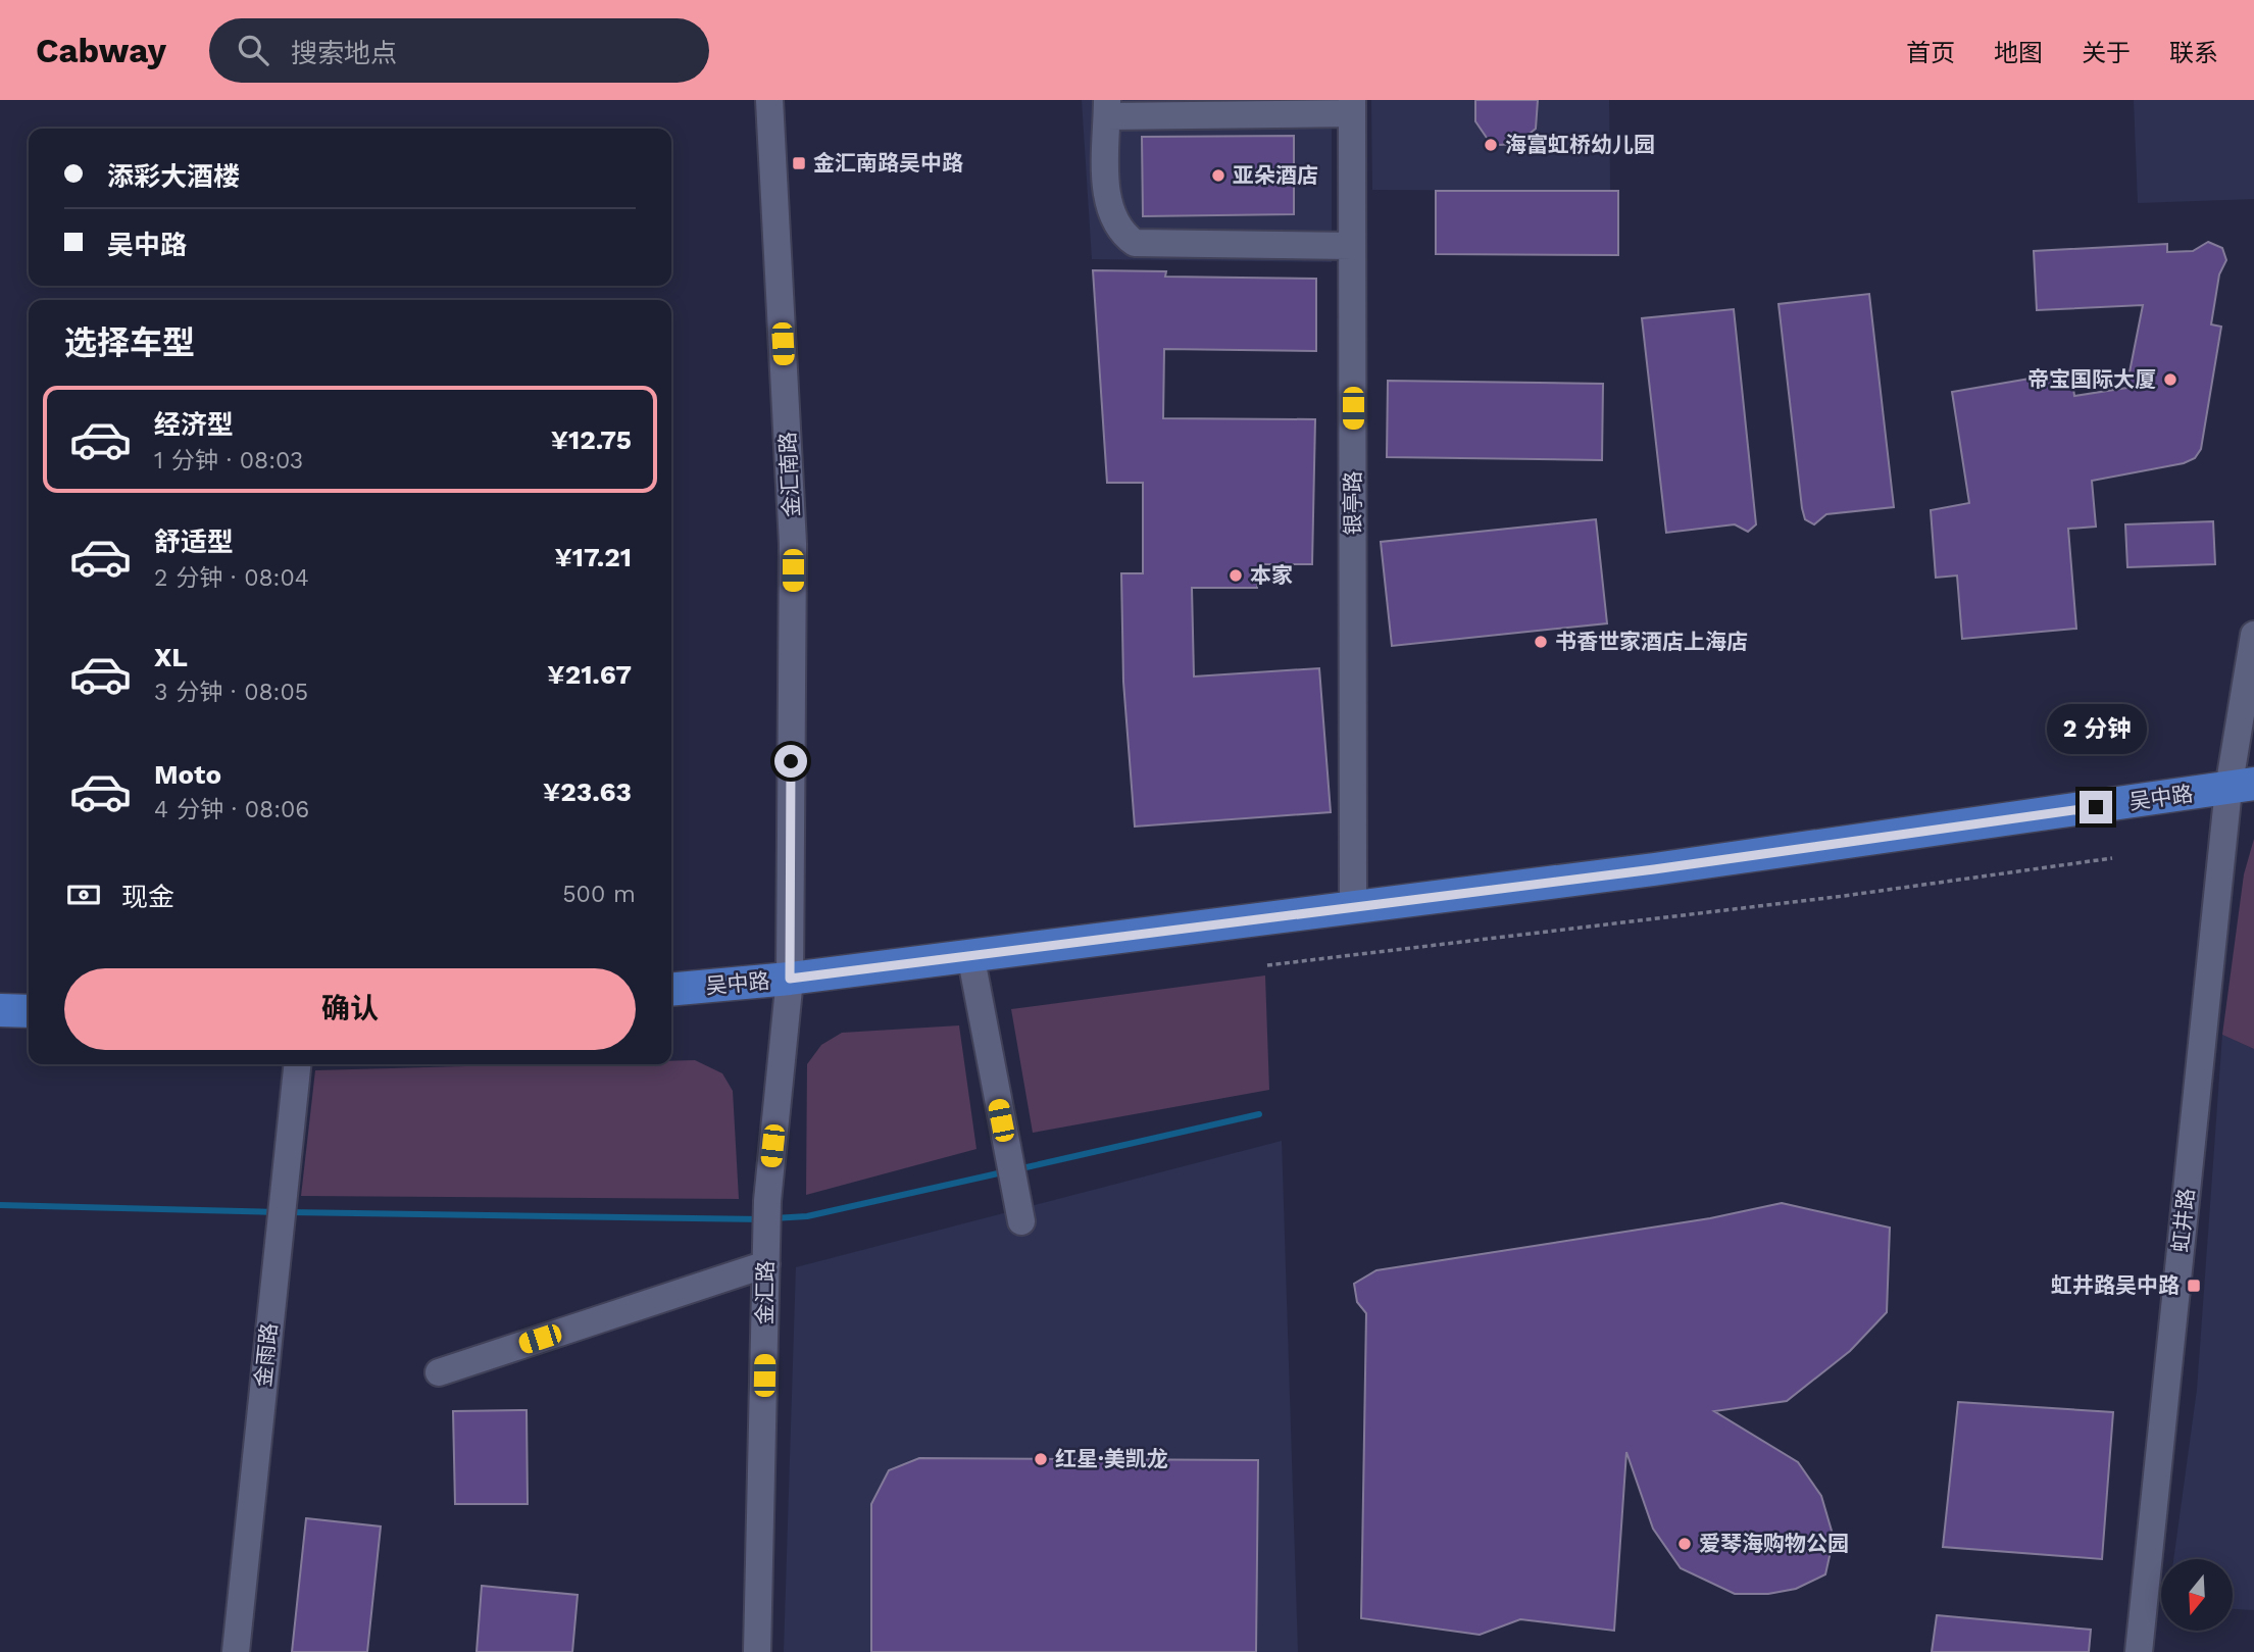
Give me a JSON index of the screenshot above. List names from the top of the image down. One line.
{"streets":{"main road":["吴中路"],"street":["金汇南路","银亭路","虹井路","金汇路","金雨路"]},"crossings":[["金汇南路","吴中路"],["金汇南路","金汇路"],["银亭路","吴中路"],["吴中路","虹井路"],["吴中路","金汇路"]],"places":{"other":["海富虹桥幼儿园","亚朵酒店","帝宝国际大厦","本家","书香世家酒店上海店","红星·美凯龙","爱琴海购物公园"],"transit":["金汇南路吴中路","虹井路吴中路"]},"north":"bottom","page":{"header":"Cabway","search":"搜索地点","nav":["首页","地图","关于","联系"],"banner":["添彩大酒楼","吴中路"],"heading":"选择车型","list":[{"name":"经济型","note":"1 分钟 · 08:03","value":"¥12.75"},{"name":"舒适型","note":"2 分钟 · 08:04","value":"¥17.21"},{"name":"XL","note":"3 分钟 · 08:05","value":"¥21.67"},{"name":"Moto","note":"4 分钟 · 08:06","value":"¥23.63"}],"bubble":"2 分钟","pay":["现金","500 m"],"buttons":"确认"}}
